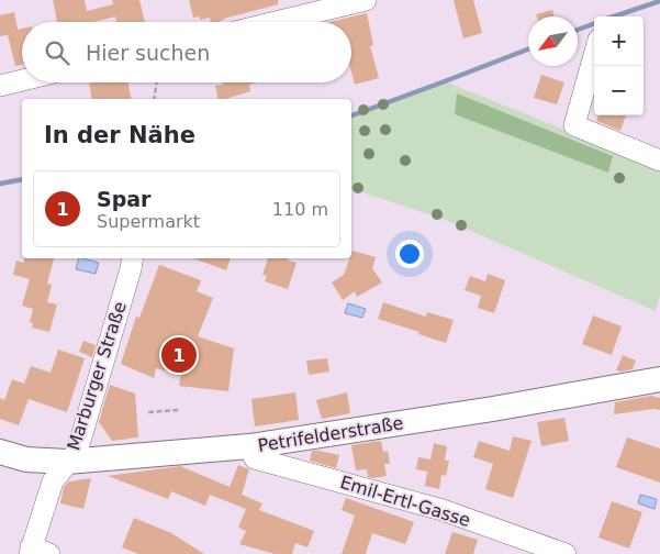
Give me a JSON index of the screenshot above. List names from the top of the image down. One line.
{"streets":{"main road":["Petrifelderstraße"],"street":["Marburger Straße","Emil-Ertl-Gasse"]},"crossings":[["Marburger Straße","Petrifelderstraße"],["Petrifelderstraße","Emil-Ertl-Gasse"]],"north":"bottom left","page":{"map_buttons":["+","−"],"search":"Hier suchen","heading":"In der Nähe","list":[{"mark":"1","name":"Spar","note":"Supermarkt","value":"110 m"}],"pins":"1"}}
